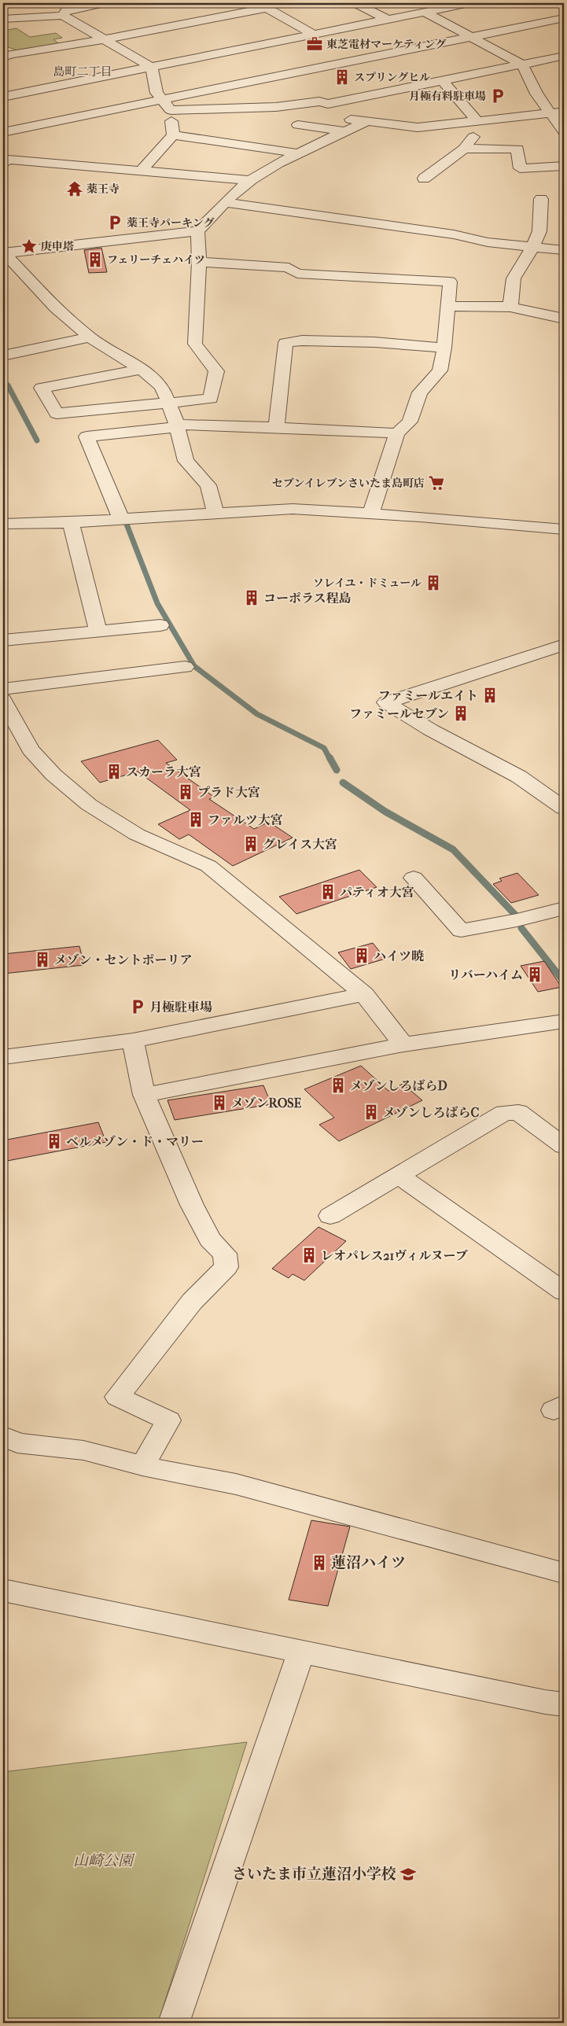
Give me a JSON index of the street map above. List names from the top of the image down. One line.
{"districts":["島町二丁目"],"parks":["山崎公園"],"places":{"office":["東芝電材マーケティング"],"building":["スプリングヒル","フェリーチェハイツ","ソレイユ・ドミュール","コーポラス程島","ファミールエイト","ファミールセブン","スカーラ大宮","プラド大宮","ファルツ大宮","グレイス大宮","パティオ大宮","ハイツ暁","メゾン・セントポーリア","リバーハイム","メゾンしろばらD","メゾンROSE","メゾンしろばらC","ベルメゾン・ド・マリー","レオパレス21ヴィルヌーブ","蓮沼ハイツ"],"parking":["月極有料駐車場","薬王寺パーキング","月極駐車場"],"temple":["薬王寺"],"place":["庚申塔"],"supermarket":["セブンイレブンさいたま島町店"],"school or university":["さいたま市立蓮沼小学校"]}}
